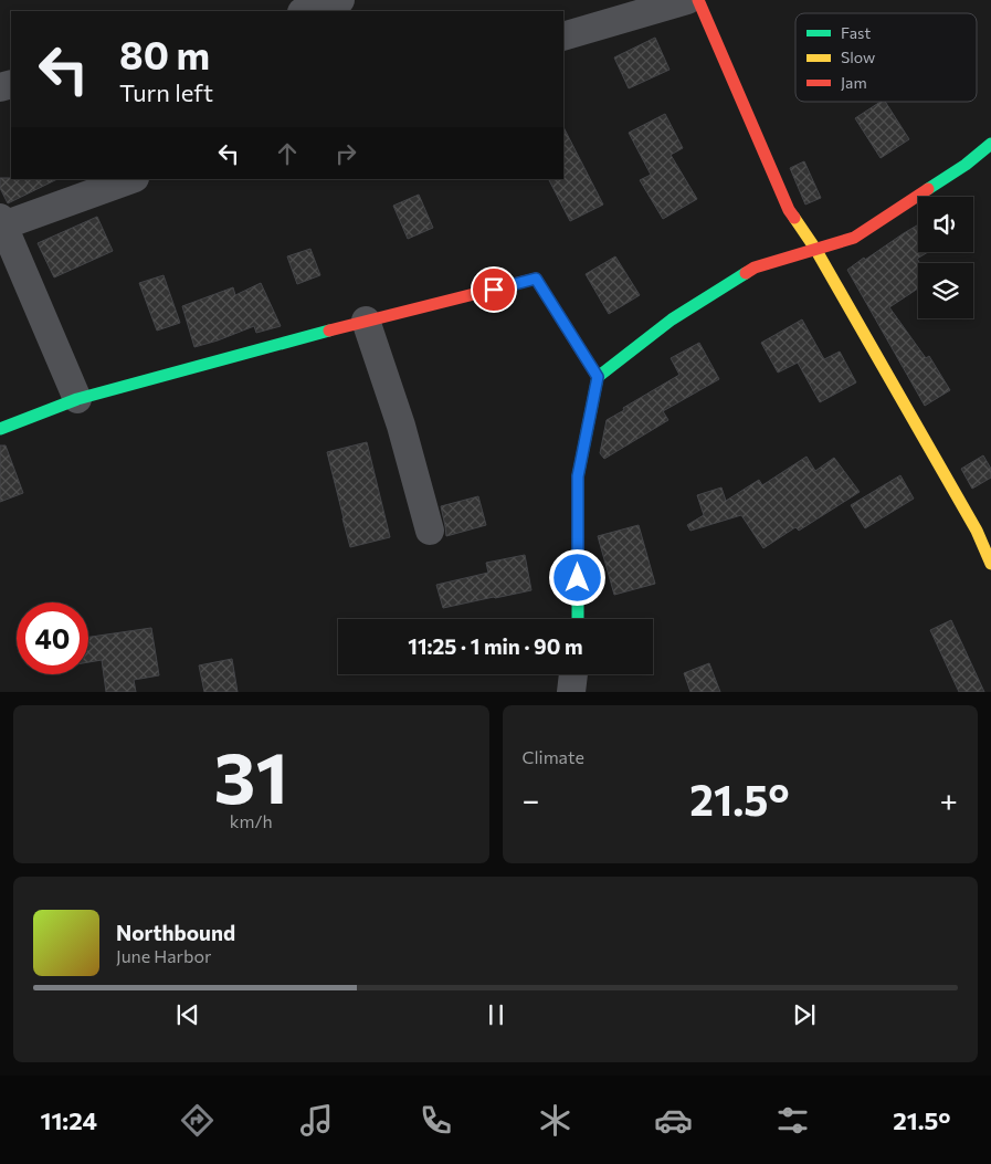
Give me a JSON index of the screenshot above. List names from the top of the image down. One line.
{"legend":["Fast","Slow","Jam"],"page":{"turn":["80 m","Turn left"],"limit":"40","trip":"11:25 · 1 min · 90 m","tile":[["31","km/h"],"Climate"],"heat":["−","21.5°","+"],"song":["Northbound","June Harbor"],"tabs":["11:24","21.5°"]}}
